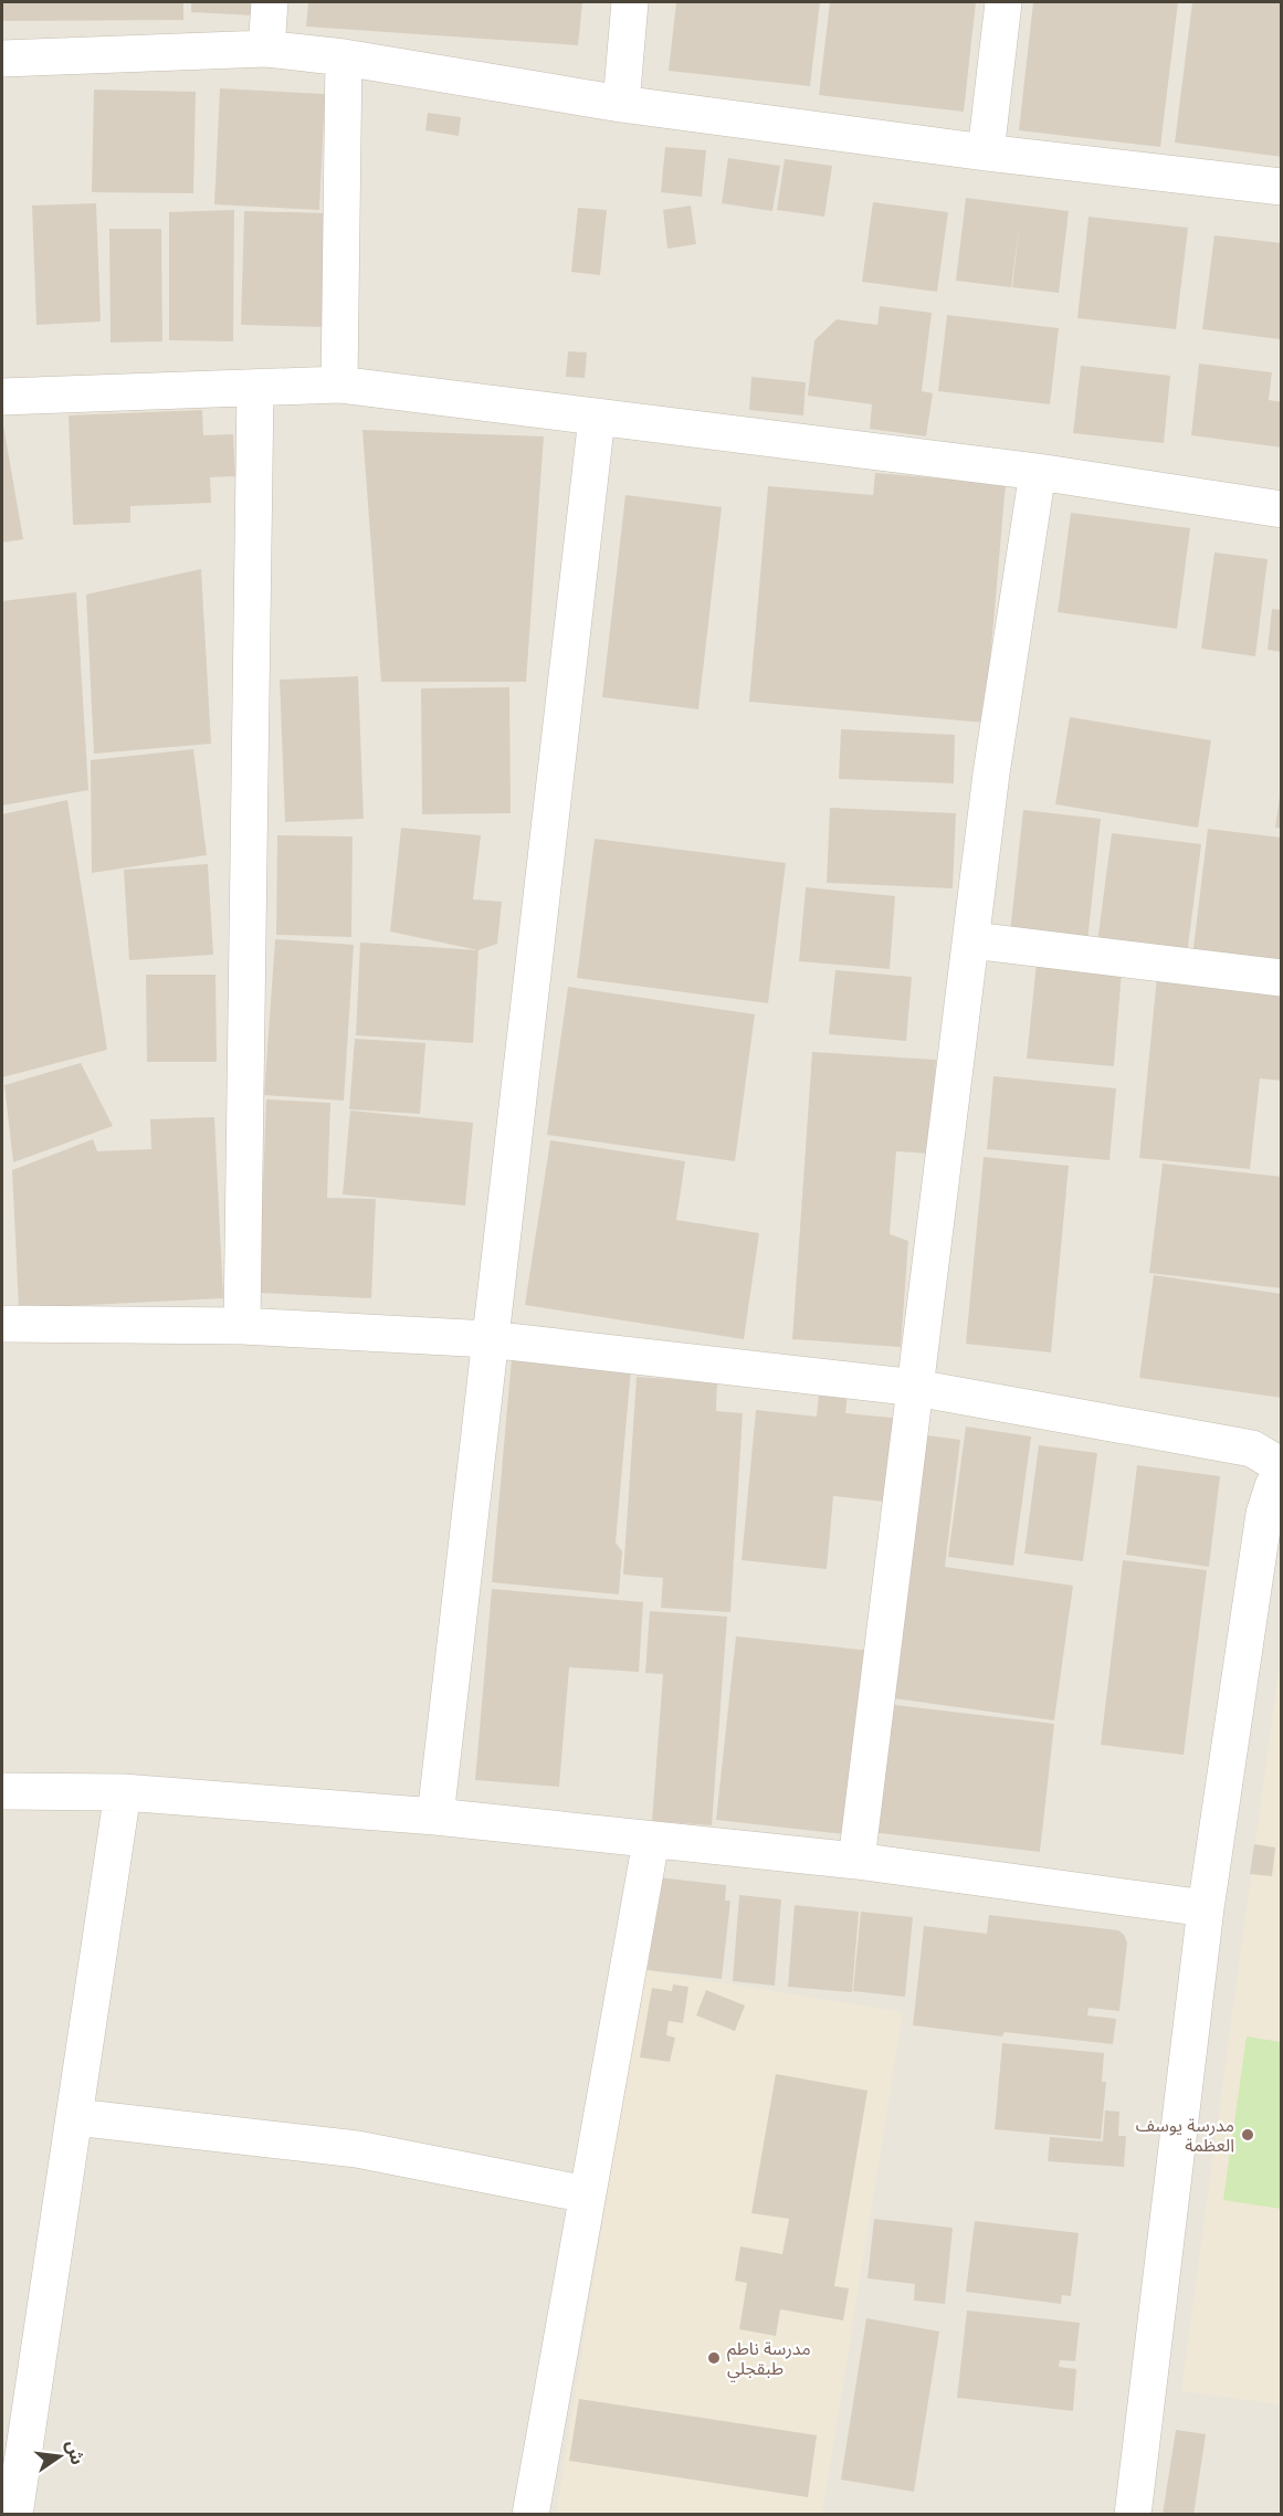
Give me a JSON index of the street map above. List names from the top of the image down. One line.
{"places":["مدرسة يوسف العظمة","مدرسة ناطم طبقجلي"],"north":"right"}
